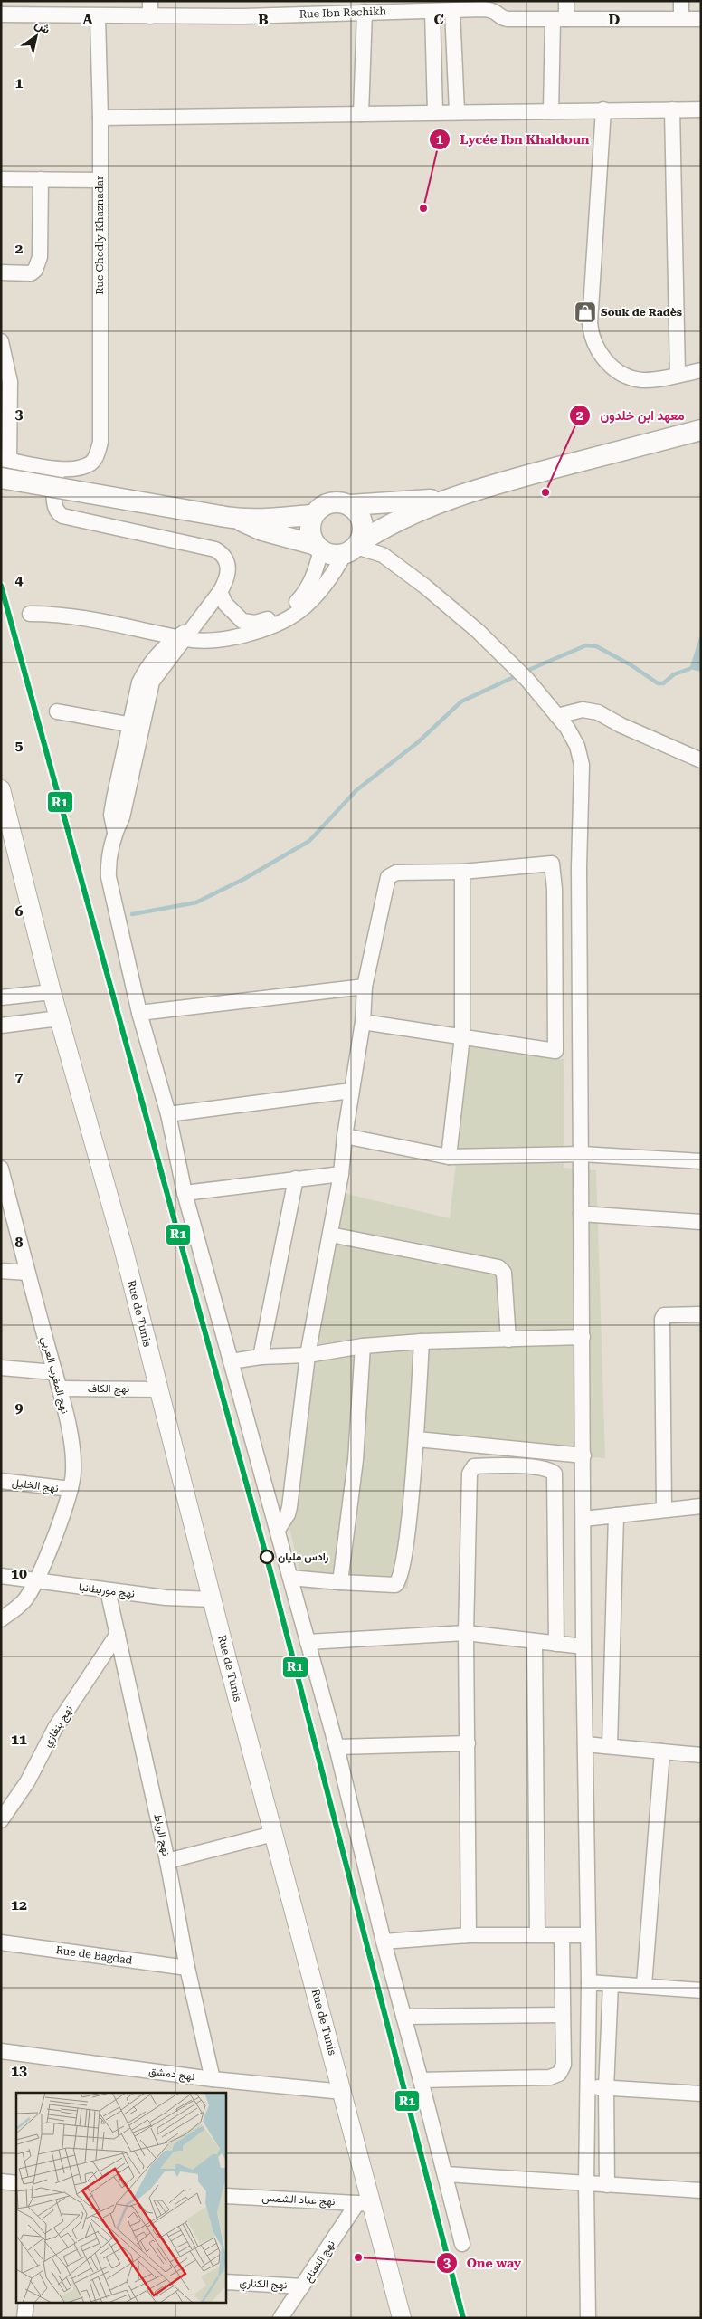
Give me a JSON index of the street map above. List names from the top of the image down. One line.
{"streets":{"street":["Rue Ibn Rachikh","Rue Chedly Khaznadar","Rue de Tunis","نهج المغرب العربي","نهج الكاف","نهج الخليل","نهج موريطانيا","نهج بنغازي","نهج الرباط","Rue de Bagdad","نهج دمشق","نهج عباد الشمس","نهج النعناع","نهج الكناري"]},"crossings":[["Rue Ibn Rachikh","Rue Chedly Khaznadar"],["Rue de Tunis","نهج الكاف"],["Rue de Tunis","نهج موريطانيا"],["Rue de Tunis","نهج دمشق"],["Rue de Tunis","نهج عباد الشمس"],["Rue de Tunis","نهج النعناع"],["نهج المغرب العربي","نهج الكاف"],["نهج المغرب العربي","نهج الخليل"],["نهج المغرب العربي","نهج موريطانيا"],["نهج موريطانيا","نهج الرباط"],["نهج بنغازي","نهج الرباط"],["نهج الرباط","Rue de Bagdad"],["نهج الرباط","نهج دمشق"],["نهج عباد الشمس","نهج النعناع"],["نهج النعناع","نهج الكناري"]],"places":{"other":["Lycée Ibn Khaldoun","معهد ابن خلدون","رادس مليان","One way"],"shop":["Souk de Radès"]},"lines":["transit line R1"],"north":"top right","grid":{"columns":["A","B","C","D"],"rows":["1","2","3","4","5","6","7","8","9","10","11","12","13"]}}
